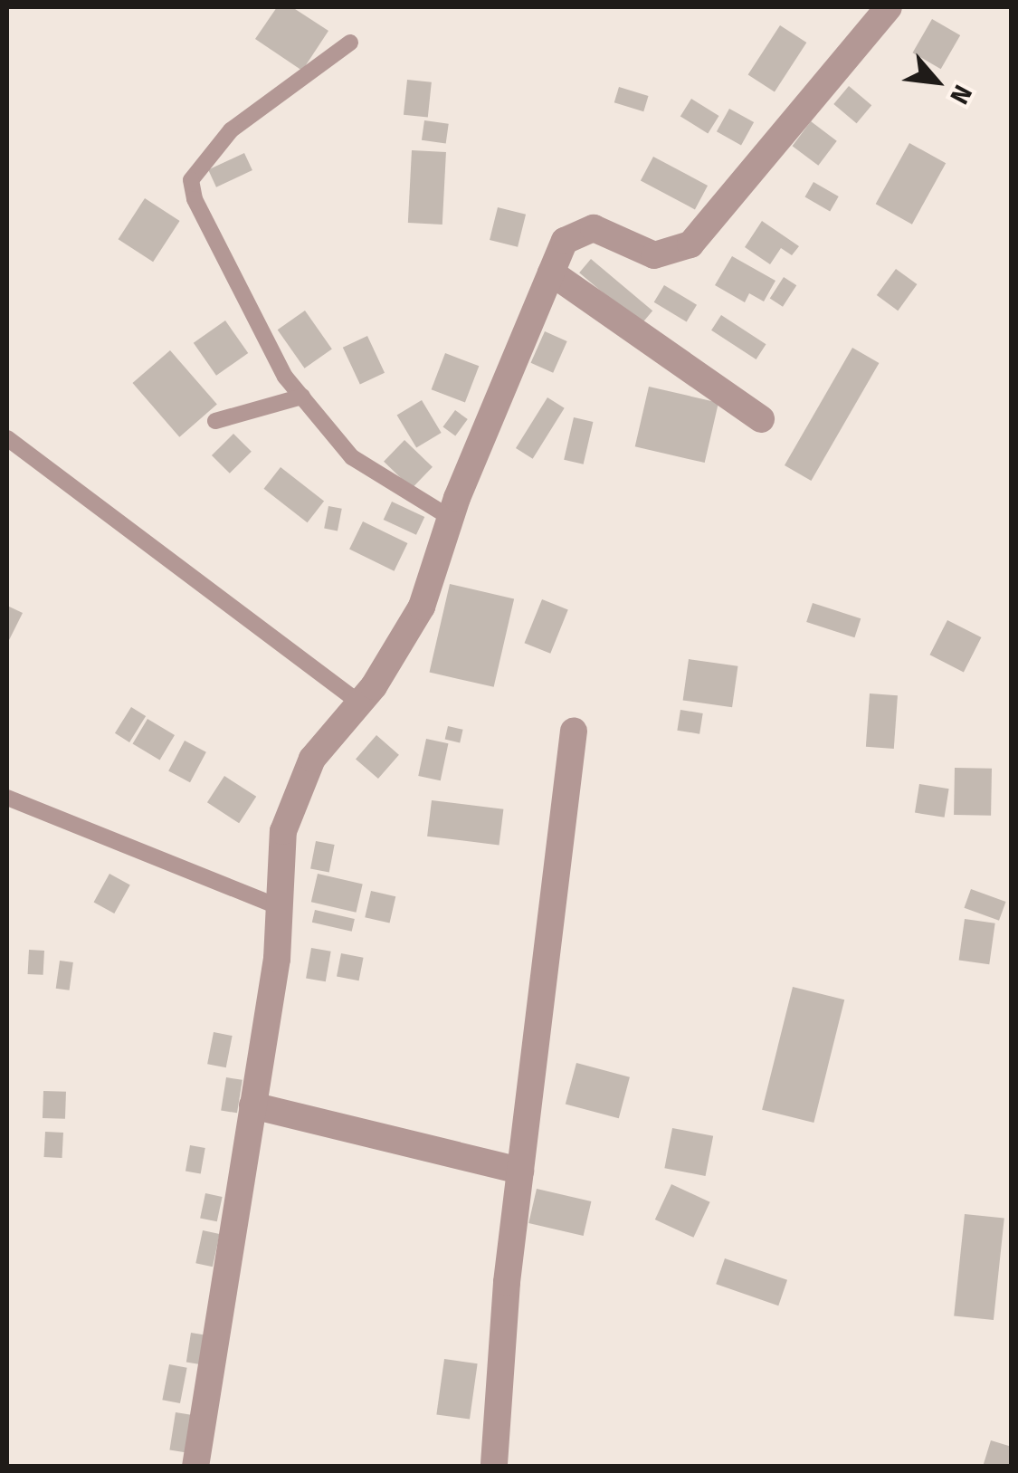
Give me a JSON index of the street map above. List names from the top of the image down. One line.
{"north":"bottom right"}
